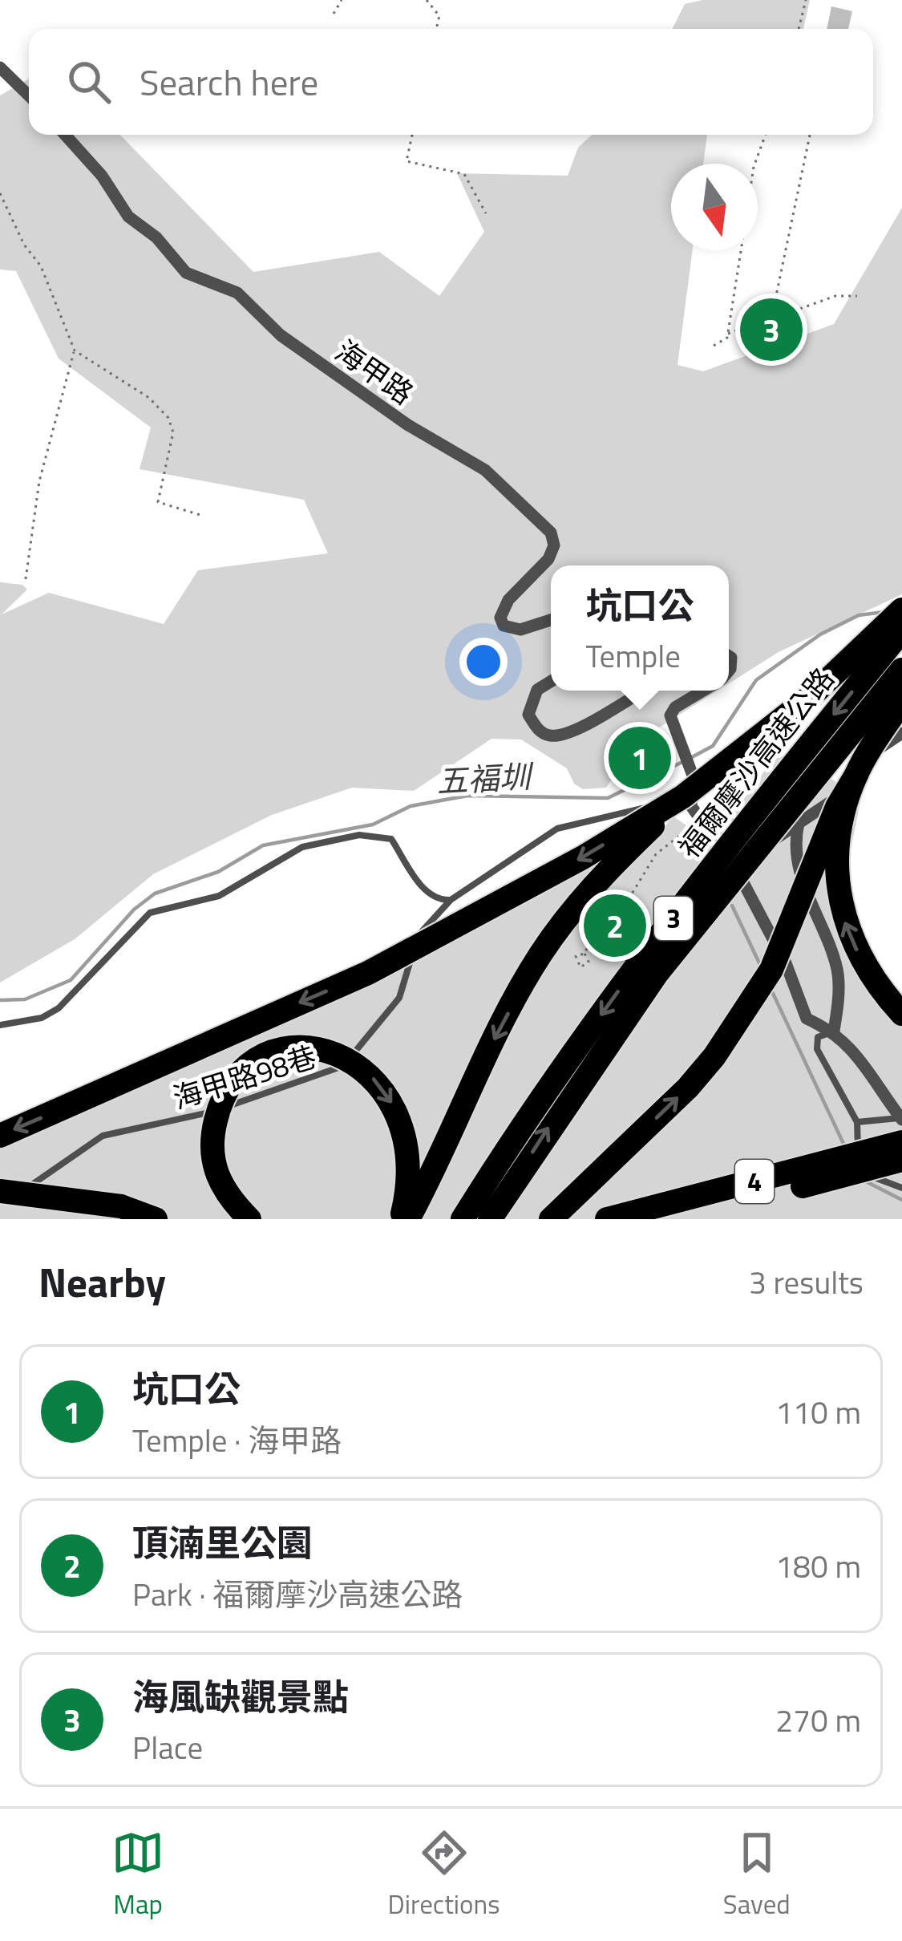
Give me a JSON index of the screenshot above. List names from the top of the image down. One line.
{"streets":{"highway":["福爾摩沙高速公路","3","4"],"street":["海甲路"],"lane":["海甲路98巷"]},"water":["五福圳"],"north":"bottom","page":{"search":"Search here","pins":["3","1","2"],"popup":["坑口公","Temple"],"heading":["Nearby","3 results"],"list":[{"mark":"1","name":"坑口公","note":"Temple · 海甲路","value":"110 m"},{"mark":"2","name":"頂湳里公園","note":"Park · 福爾摩沙高速公路","value":"180 m"},{"mark":"3","name":"海風缺觀景點","note":"Place","value":"270 m"}],"nav":["Map","Directions","Saved"]}}
